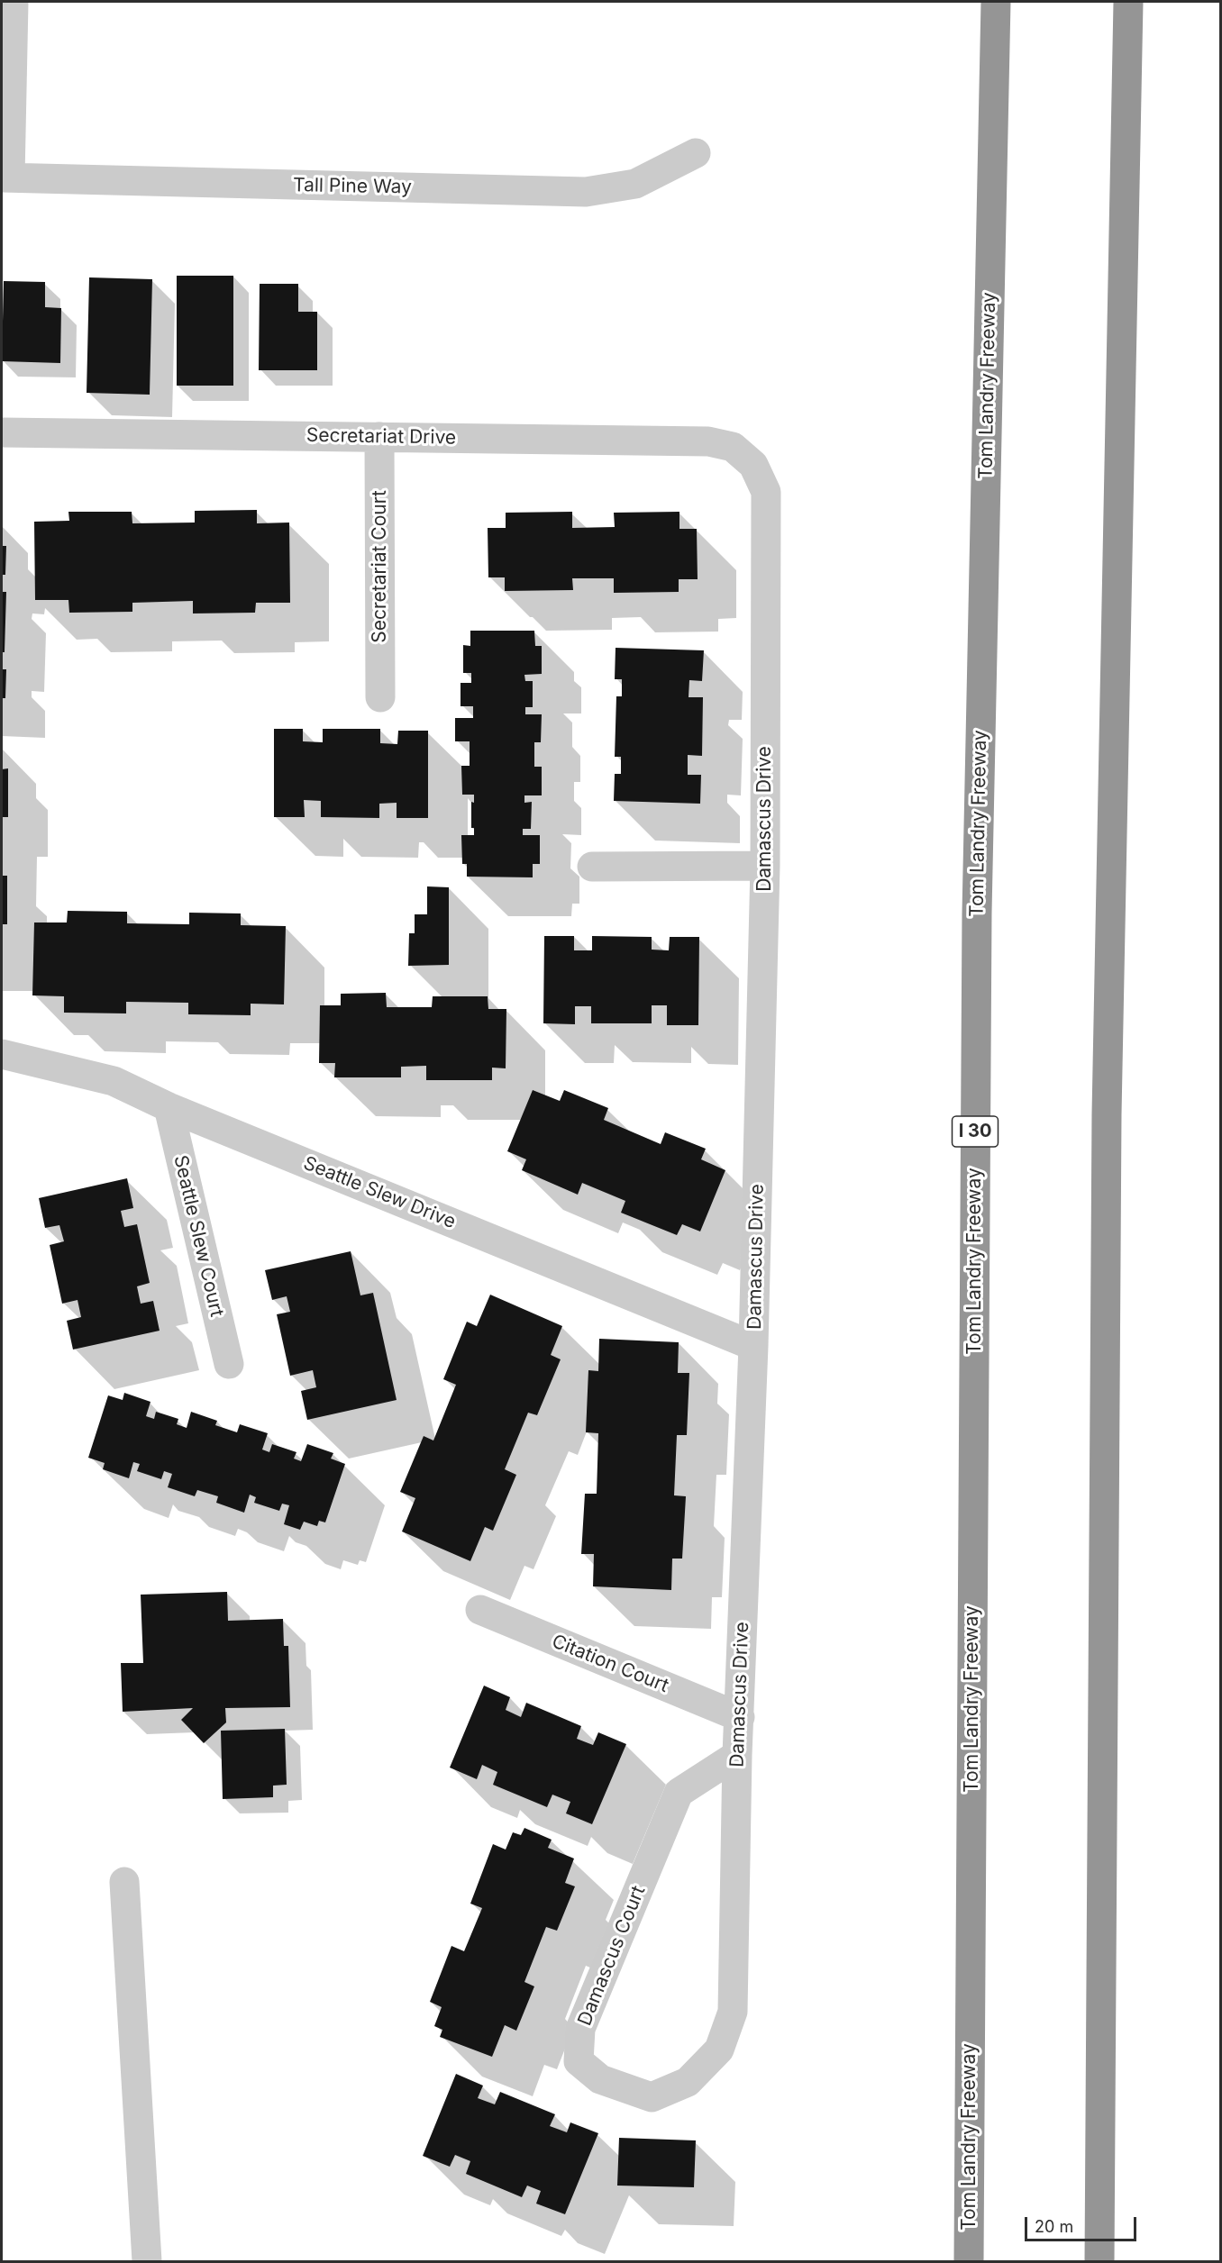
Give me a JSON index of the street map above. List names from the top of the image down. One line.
{"streets":{"highway":["Tom Landry Freeway","I 30"],"street":["Tall Pine Way","Secretariat Drive","Secretariat Court","Damascus Drive","Seattle Slew Drive","Seattle Slew Court","Citation Court","Damascus Court"]},"crossings":[["Secretariat Drive","Secretariat Court"],["Secretariat Drive","Damascus Drive"],["Damascus Drive","Seattle Slew Drive"],["Damascus Drive","Citation Court"],["Damascus Drive","Damascus Court"],["Seattle Slew Drive","Seattle Slew Court"]],"scale_bar":"20 m"}
